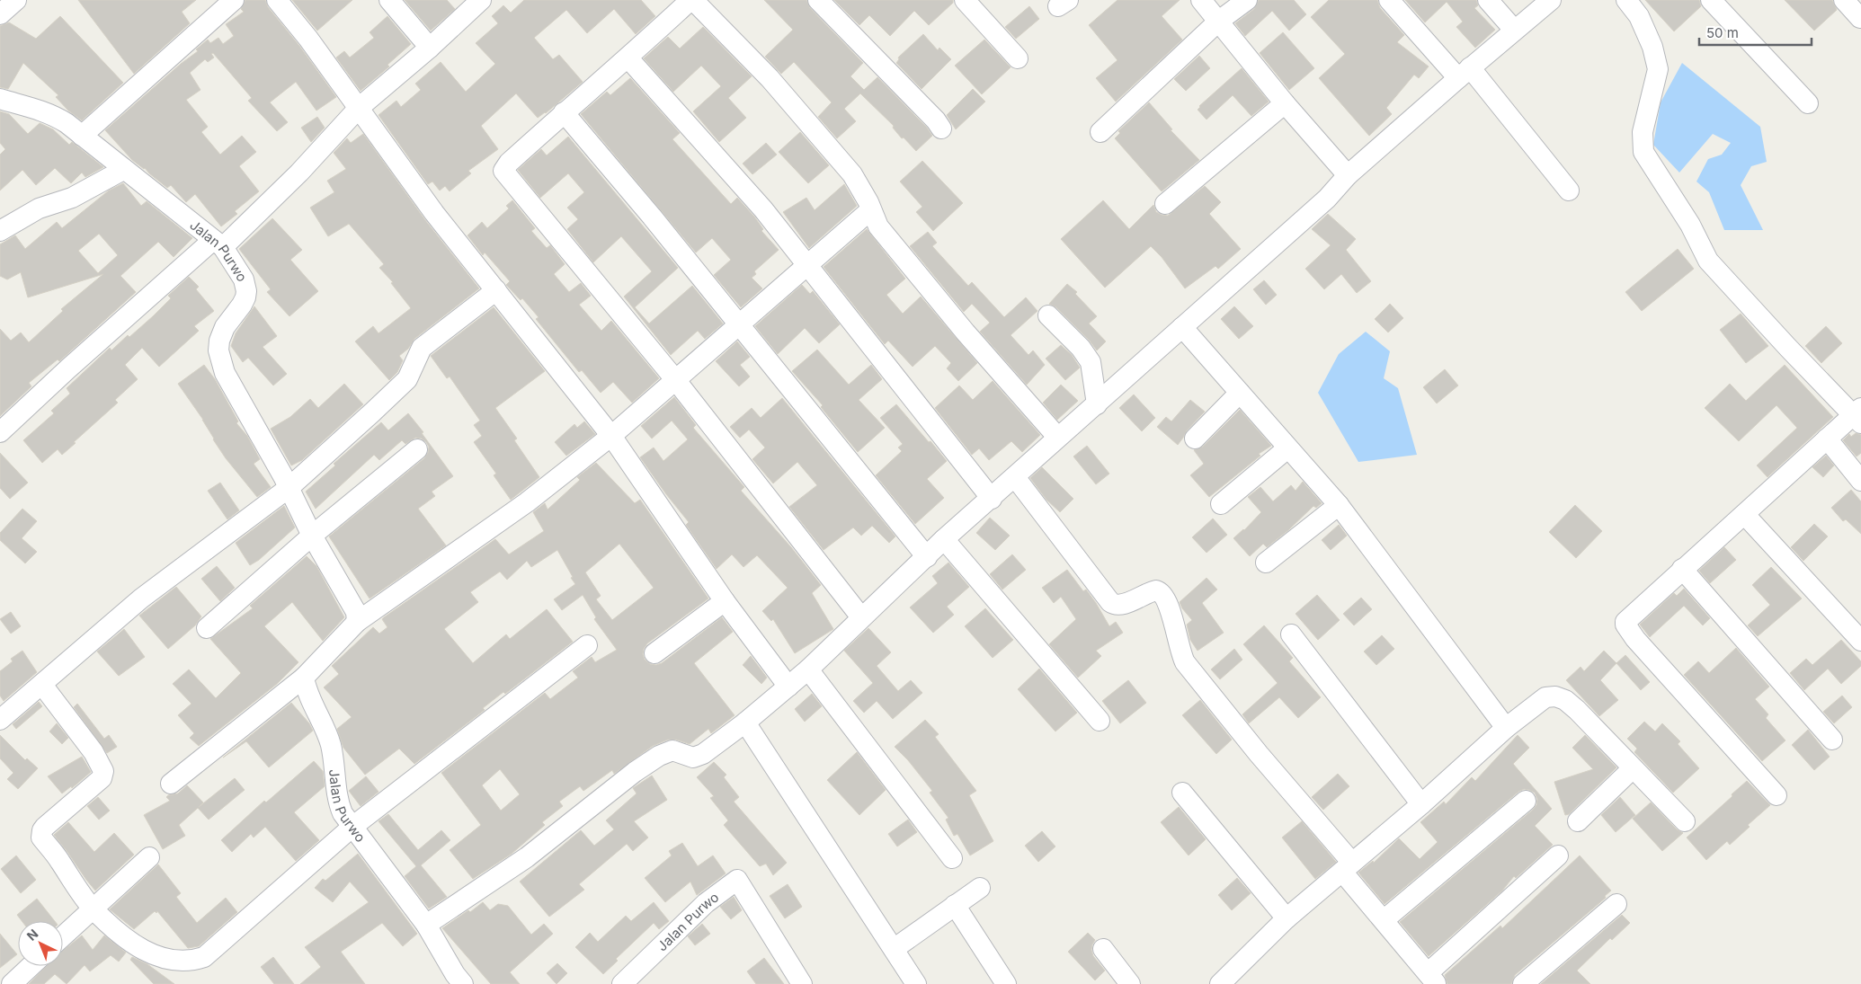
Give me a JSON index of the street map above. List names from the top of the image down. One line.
{"streets":{"street":["Jalan Purwo"]},"scale_bar":"50 m","north":"top left"}
